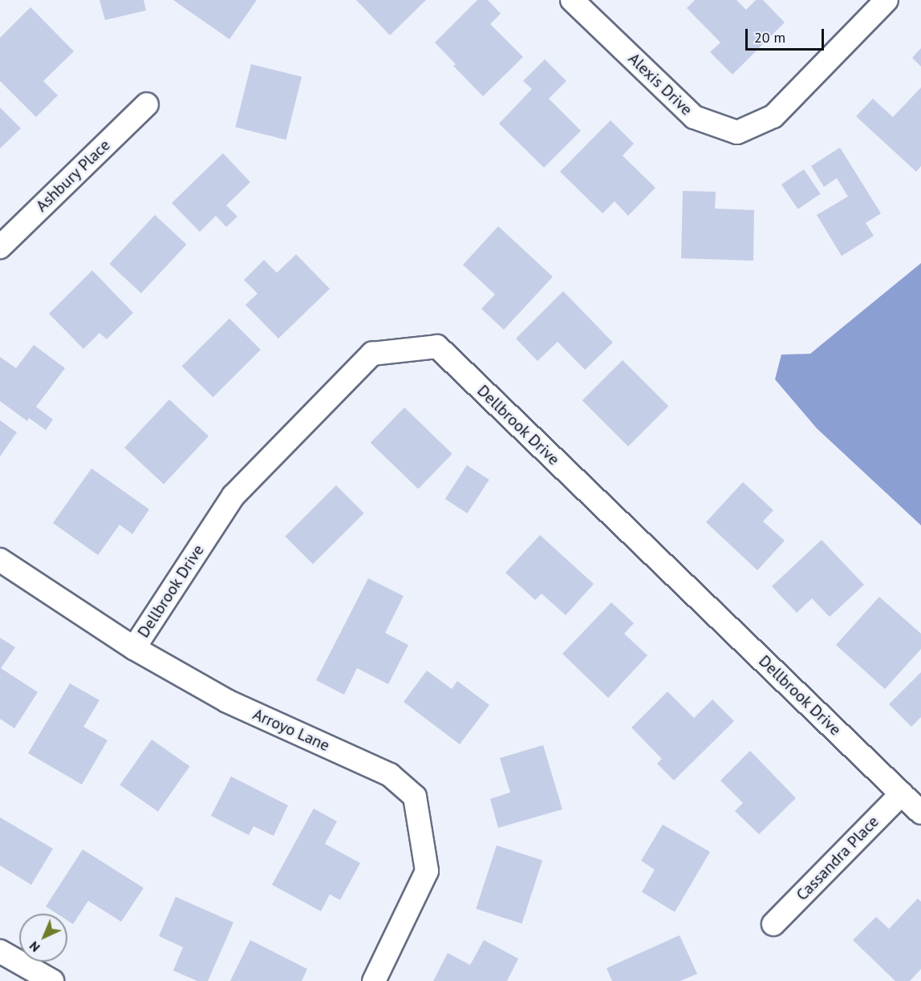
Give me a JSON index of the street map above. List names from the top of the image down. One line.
{"streets":{"street":["Alexis Drive","Ashbury Place","Dellbrook Drive","Arroyo Lane","Cassandra Place"]},"crossings":[["Dellbrook Drive","Arroyo Lane"],["Dellbrook Drive","Cassandra Place"]],"scale_bar":"20 m","north":"bottom left"}
